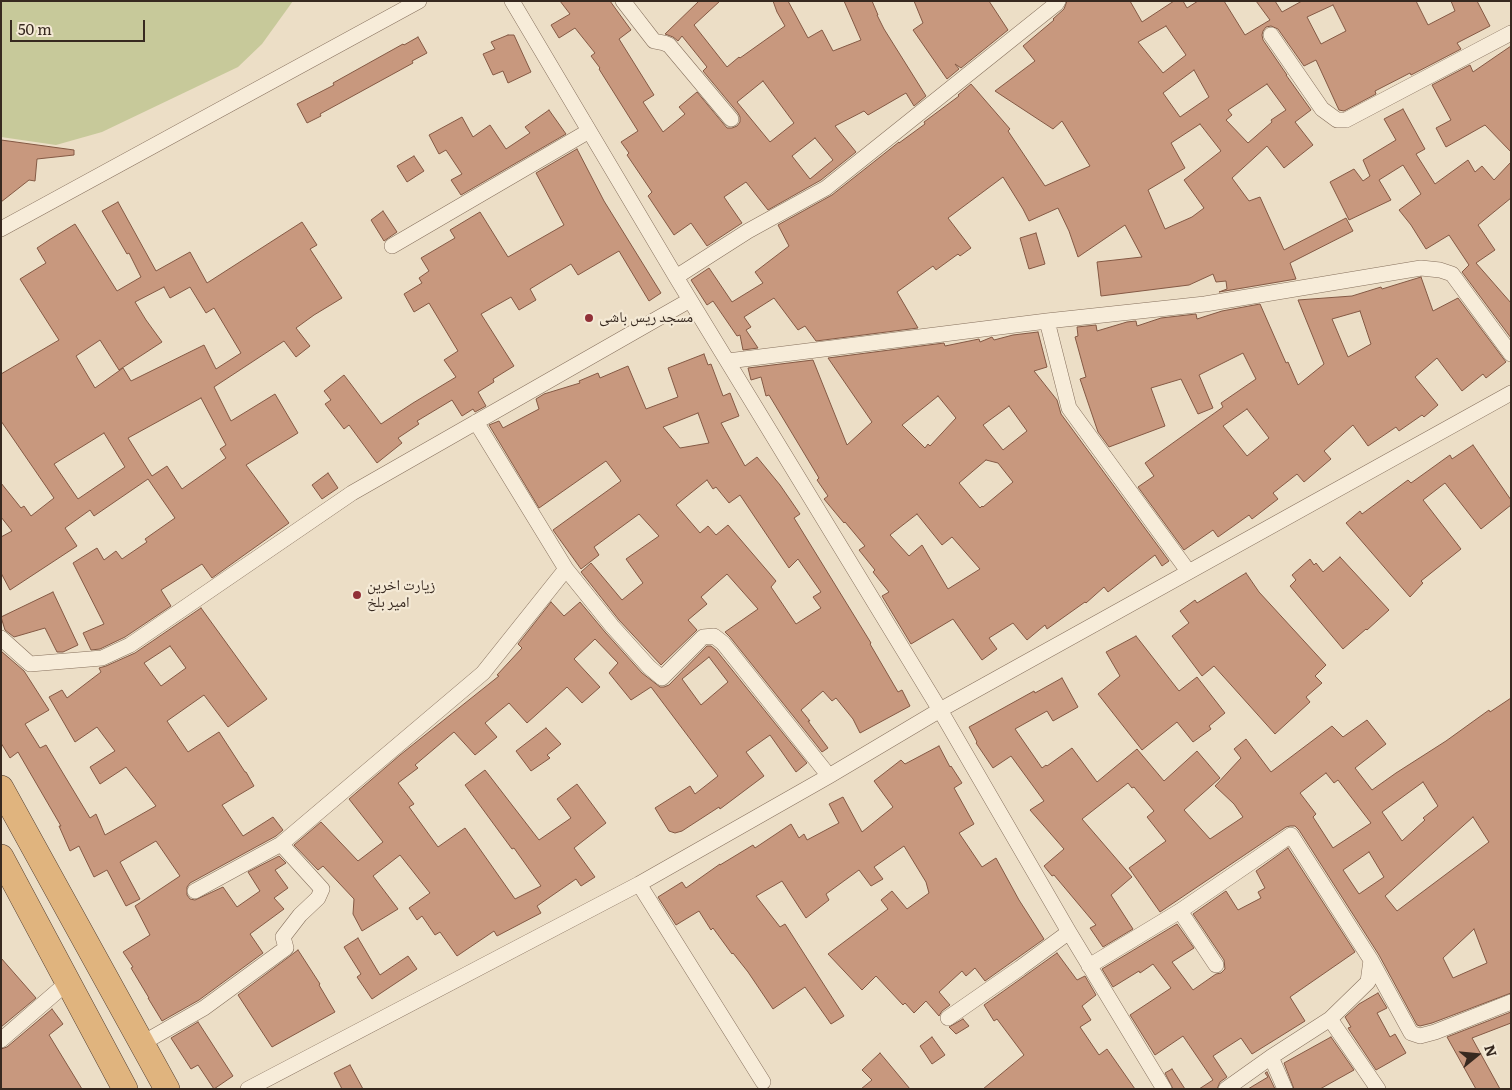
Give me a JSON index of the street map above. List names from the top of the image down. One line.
{"places":["مسجد ریس باشی","زیارت اخرین امیر بلخ"],"scale_bar":"50 m","north":"right"}
